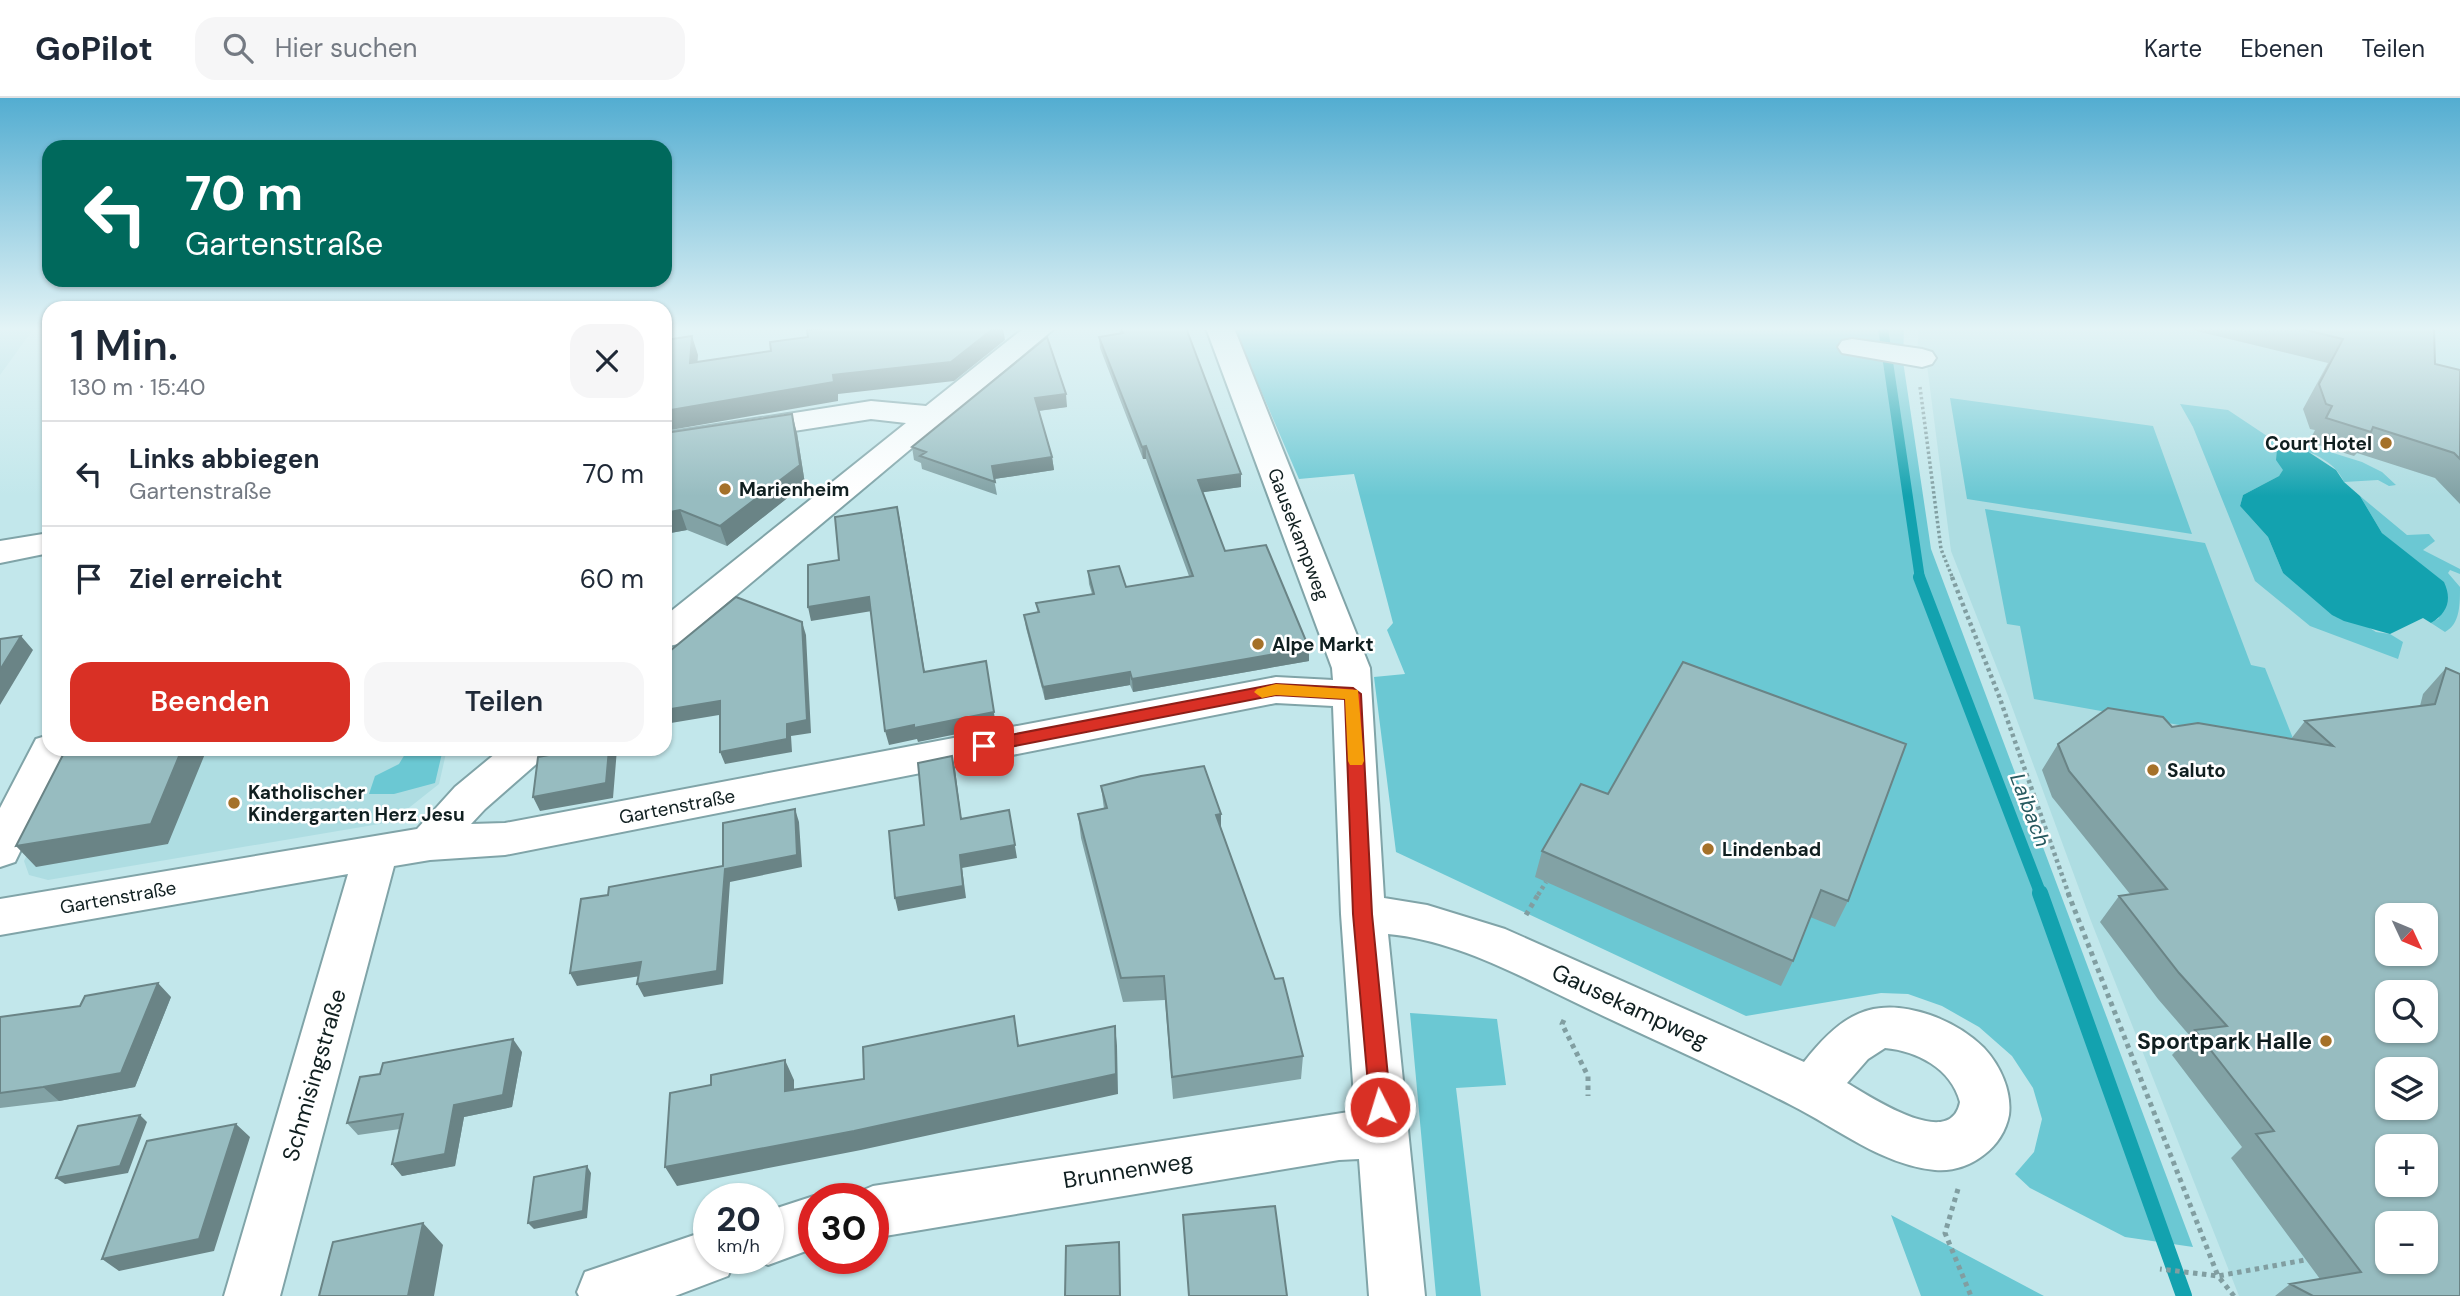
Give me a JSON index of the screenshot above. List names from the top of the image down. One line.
{"streets":{"street":["Gausekampweg","Gartenstraße","Schmisingstraße","Brunnenweg"]},"crossings":[["Gausekampweg","Gartenstraße"],["Gausekampweg","Brunnenweg"],["Gartenstraße","Schmisingstraße"]],"water":["Laibach"],"places":["Court Hotel","Marienheim","Alpe Markt","Saluto","Katholischer Kindergarten Herz Jesu","Lindenbad","Sportpark Halle"],"north":"bottom right","page":{"header":"GoPilot","search":"Hier suchen","nav":["Karte","Ebenen","Teilen"],"turn":["70 m","Gartenstraße"],"heading":["1 Min.","130 m · 15:40"],"list":[{"name":"Links abbiegen","note":"Gartenstraße","value":"70 m"},{"name":"Ziel erreicht","value":"60 m"}],"buttons":["Beenden","Teilen"],"map_buttons":["+","−"],"speed":"20 km/h","limit":"30"}}
